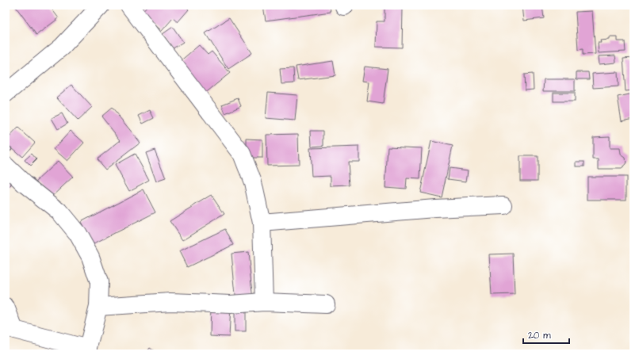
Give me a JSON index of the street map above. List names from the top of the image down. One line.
{"scale_bar":"20 m"}
